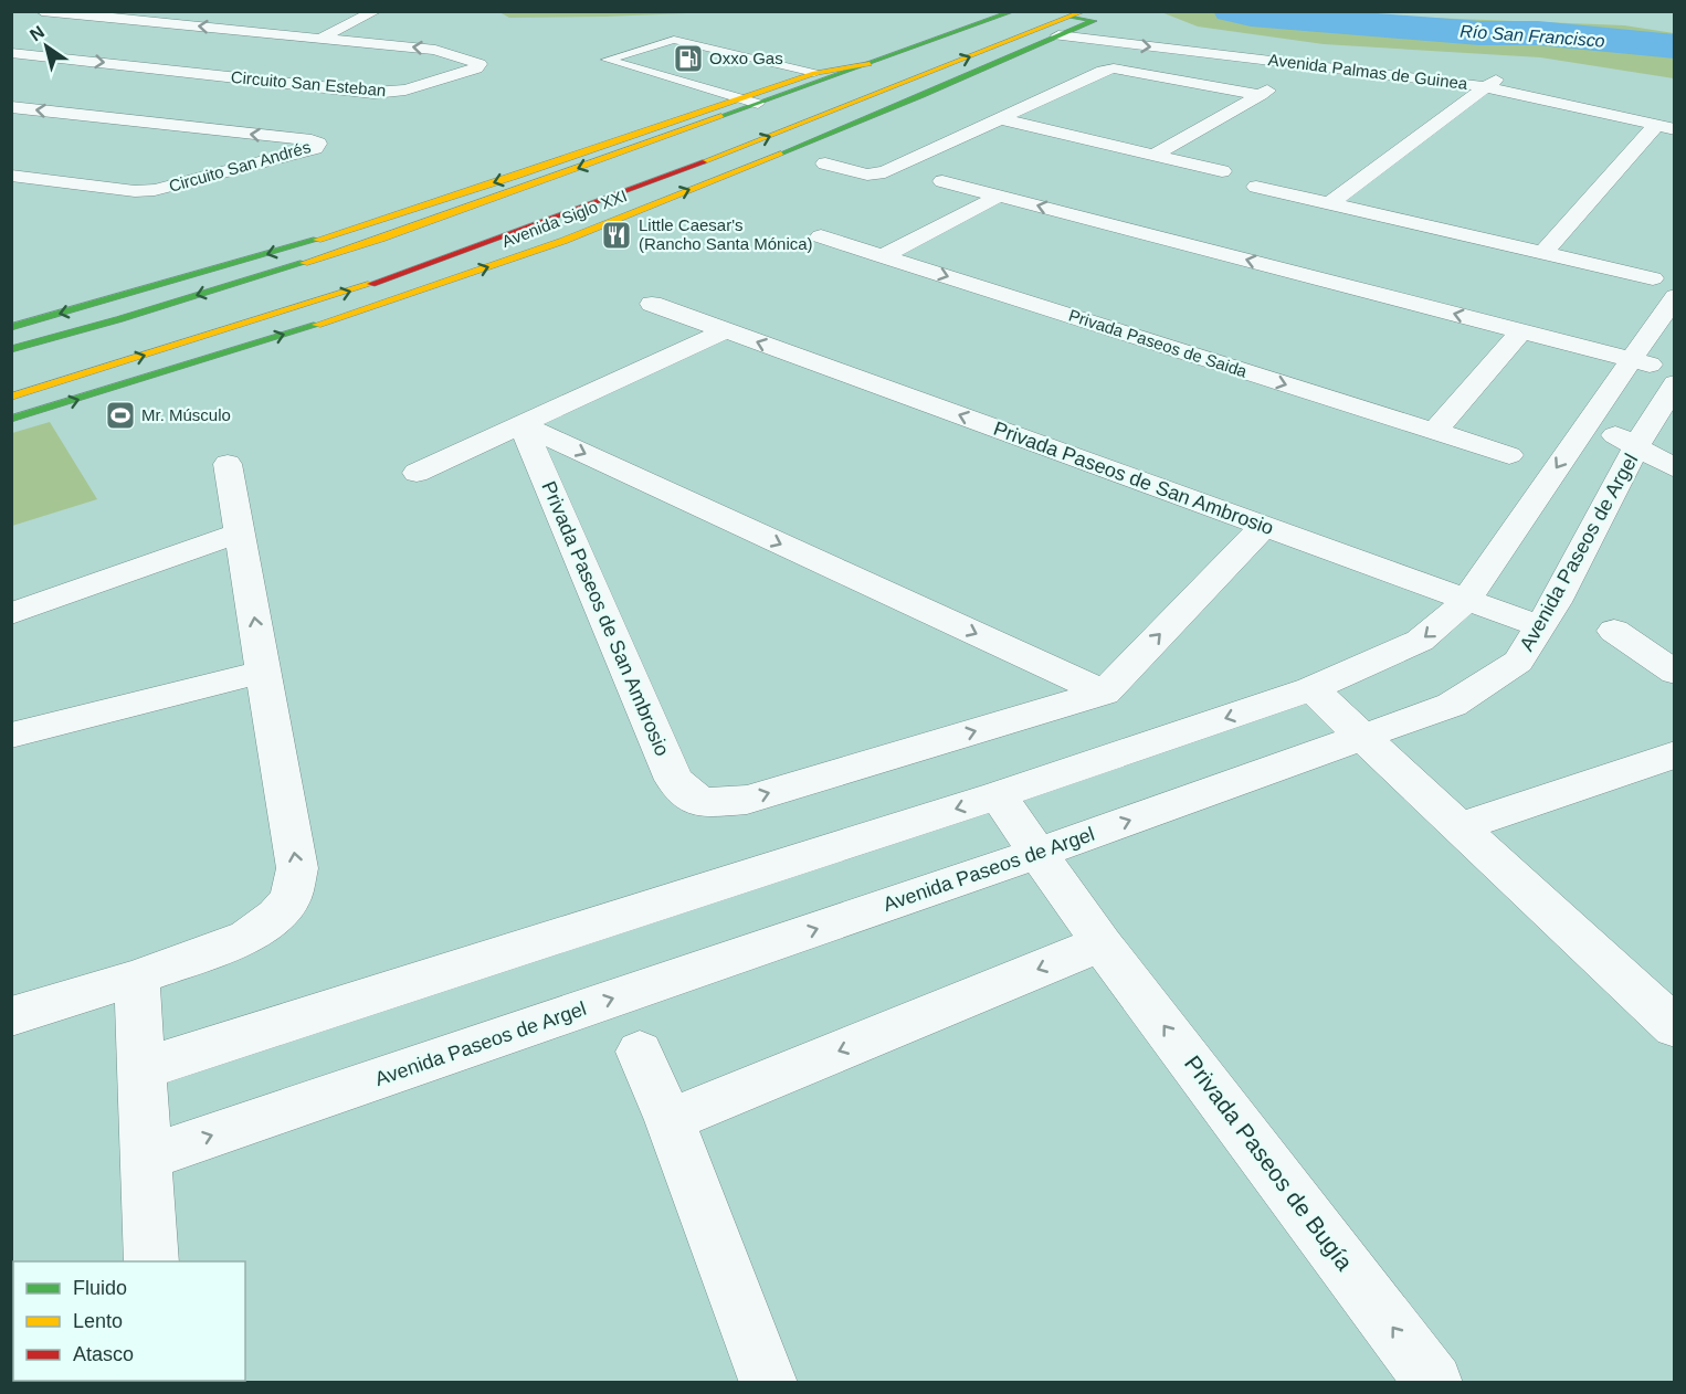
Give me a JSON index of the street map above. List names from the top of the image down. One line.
{"streets":{"main road":["Avenida Siglo XXI"],"street":["Avenida Palmas de Guinea","Circuito San Esteban","Circuito San Andrés","Privada Paseos de Saida","Privada Paseos de San Ambrosio","Avenida Paseos de Argel","Privada Paseos de Bugía"]},"crossings":[["Avenida Palmas de Guinea","Avenida Siglo XXI"],["Privada Paseos de San Ambrosio","Avenida Paseos de Argel"],["Avenida Paseos de Argel","Privada Paseos de Bugía"]],"one_way":["Privada Paseos de Bugía"],"water":["Río San Francisco"],"places":{"fuel station":["Oxxo Gas"],"restaurant":["Little Caesar's (Rancho Santa Mónica)"],"sports":["Mr. Músculo"]},"legend":["Fluido","Lento","Atasco"],"north":"top left"}
